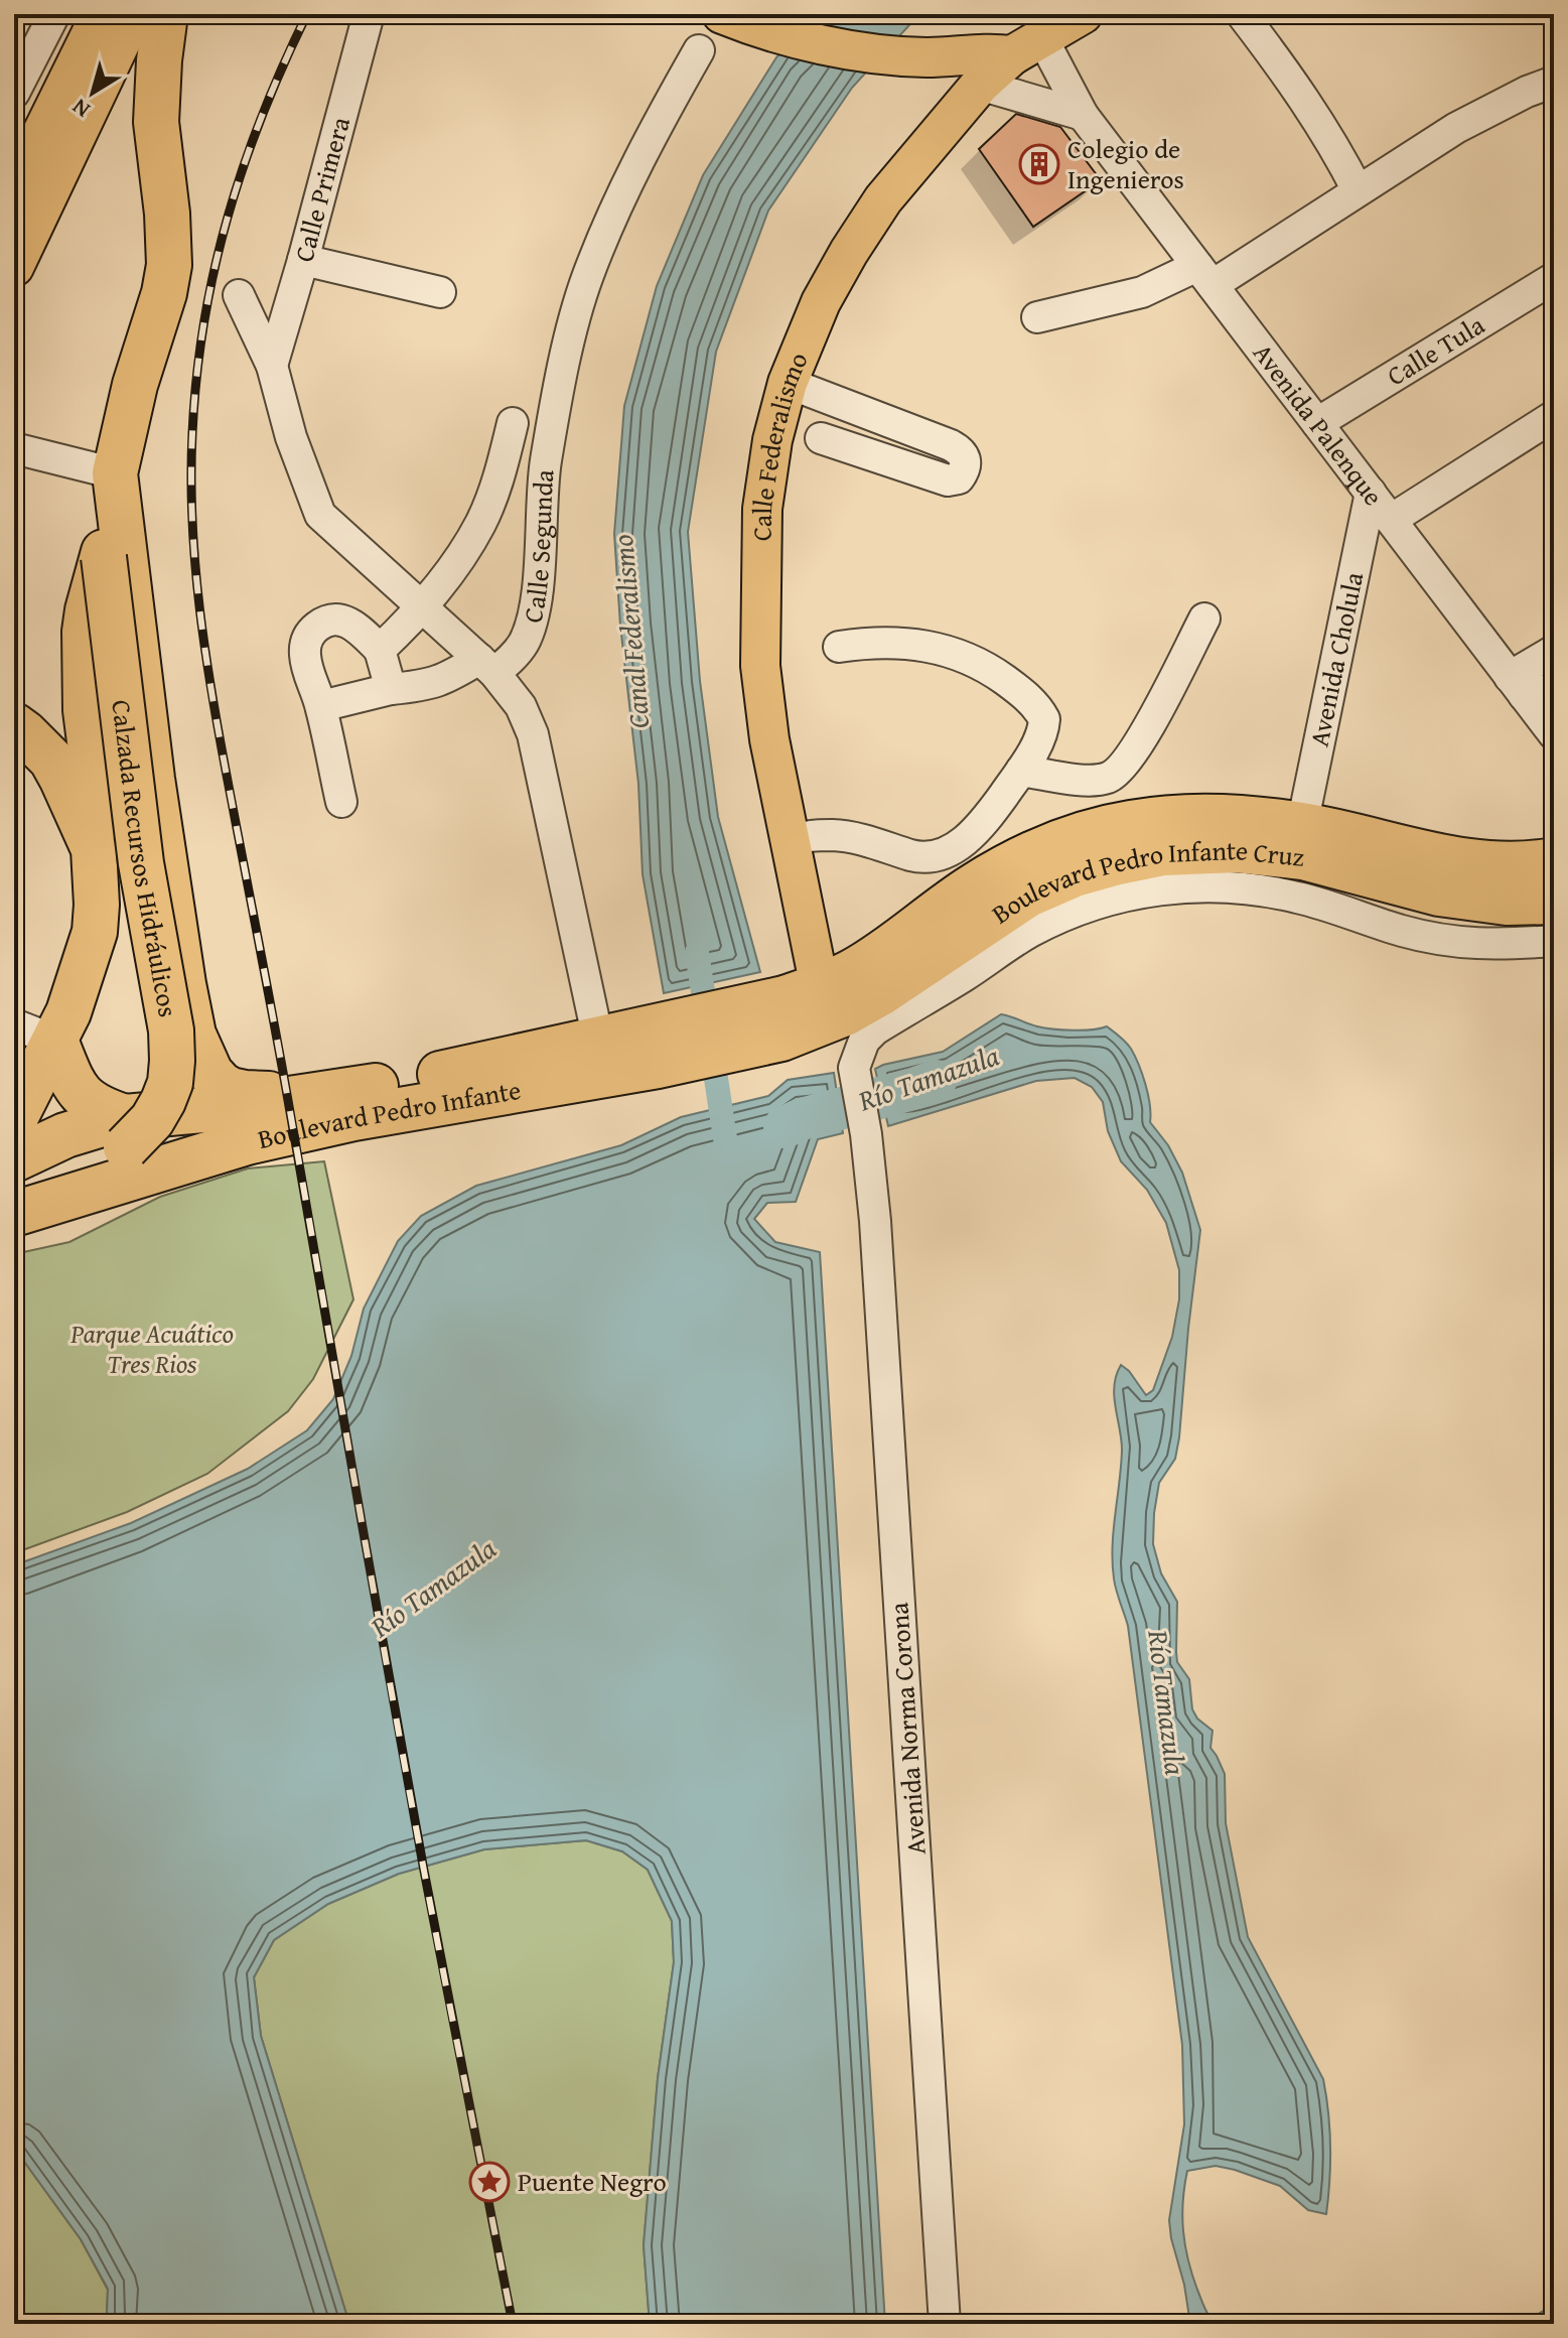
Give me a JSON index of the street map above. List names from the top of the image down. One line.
{"streets":{"highway":["Calzada Recursos Hidráulicos","Boulevard Pedro Infante Cruz","Boulevard Pedro Infante"],"main road":["Calle Federalismo"],"street":["Calle Primera","Calle Tula","Avenida Palenque","Calle Segunda","Avenida Cholula","Avenida Norma Corona"]},"crossings":[["Calle Tula","Avenida Palenque"],["Avenida Palenque","Calle Federalismo"],["Avenida Palenque","Avenida Cholula"],["Calle Federalismo","Boulevard Pedro Infante Cruz"],["Avenida Cholula","Boulevard Pedro Infante Cruz"],["Calzada Recursos Hidráulicos","Boulevard Pedro Infante"],["Boulevard Pedro Infante Cruz","Boulevard Pedro Infante"]],"water":["Canal Federalismo","Río Tamazula"],"parks":["Parque Acuático Tres Rios"],"places":{"building":["Colegio de Ingenieros"],"place":["Puente Negro"]},"north":"bottom left"}
